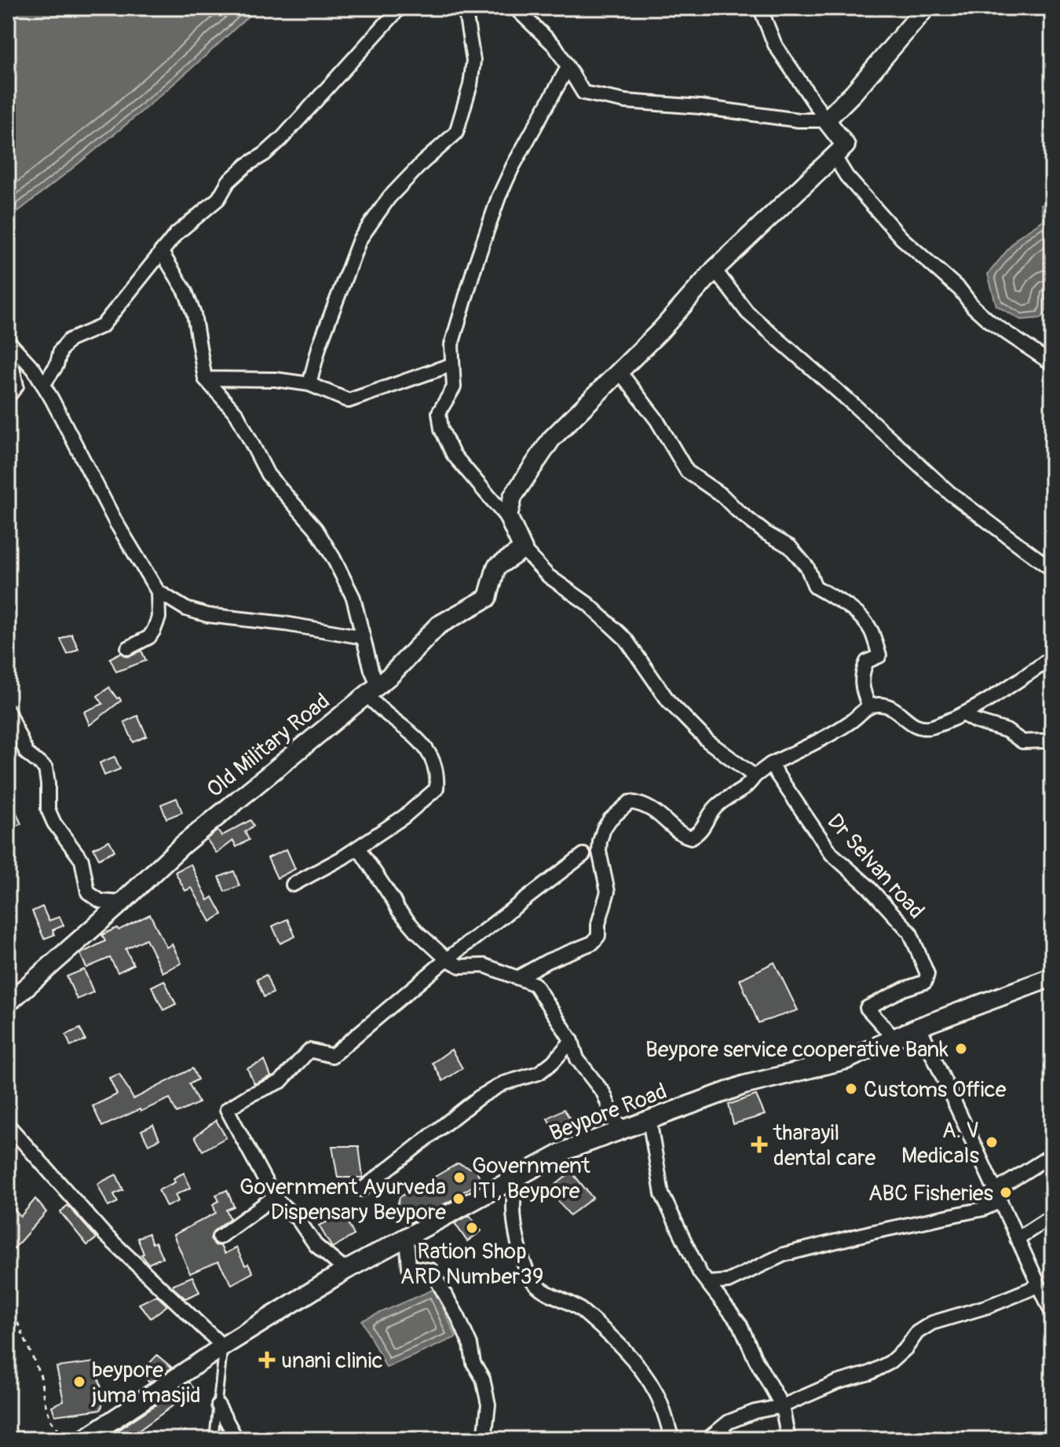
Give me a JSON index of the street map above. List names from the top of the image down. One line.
{"streets":{"main road":["Old Military Road","Beypore Road"],"street":["Dr Selvan road"]},"crossings":[["Dr Selvan road","Beypore Road"]],"places":{"other":["Beypore service cooperative Bank","Customs Office","A. V Medicals","Government ITI, Beypore","ABC Fisheries","Government Ayurveda Dispensary Beypore","Ration Shop ARD Number39","beypore juma masjid"],"health":["tharayil dental care","unani clinic"]}}
